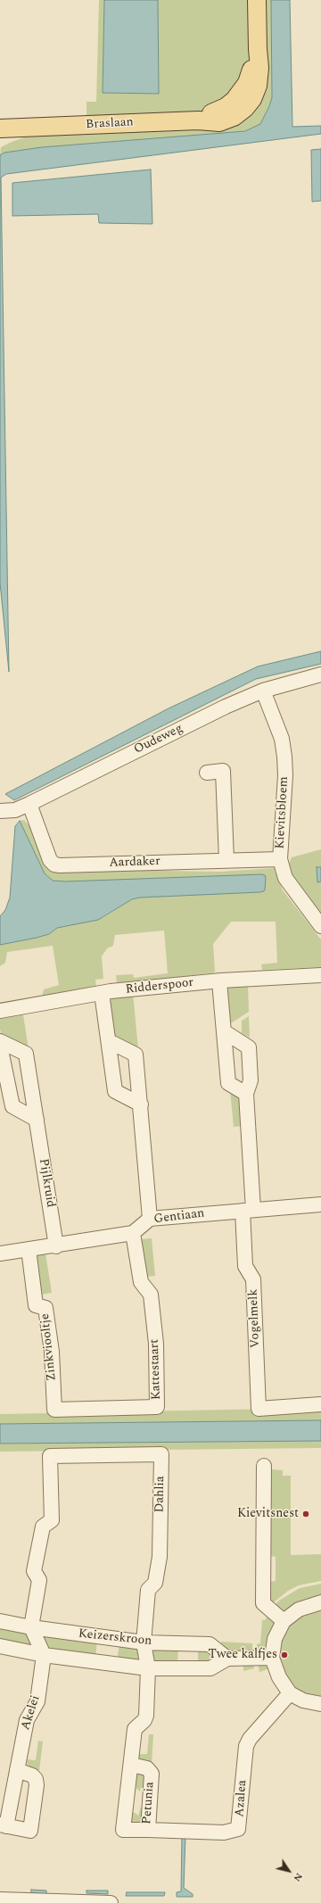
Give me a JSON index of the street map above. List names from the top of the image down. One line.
{"streets":{"main road":["Braslaan"],"street":["Oudeweg","Kievitsbloem","Aardaker","Ridderspoor","Pijlkruid","Gentiaan","Vogelmelk","Zinkviooltje","Kattestaart","Dahlia","Keizerskroon","Akelei","Azalea","Petunia"]},"crossings":[["Oudeweg","Kievitsbloem"],["Oudeweg","Aardaker"],["Kievitsbloem","Aardaker"],["Gentiaan","Vogelmelk"],["Gentiaan","Kattestaart"],["Zinkviooltje","Kattestaart"],["Dahlia","Keizerskroon"],["Dahlia","Petunia"],["Keizerskroon","Akelei"],["Keizerskroon","Petunia"],["Azalea","Petunia"]],"places":["Kievitsnest","Twee kalfjes"],"north":"bottom right"}
